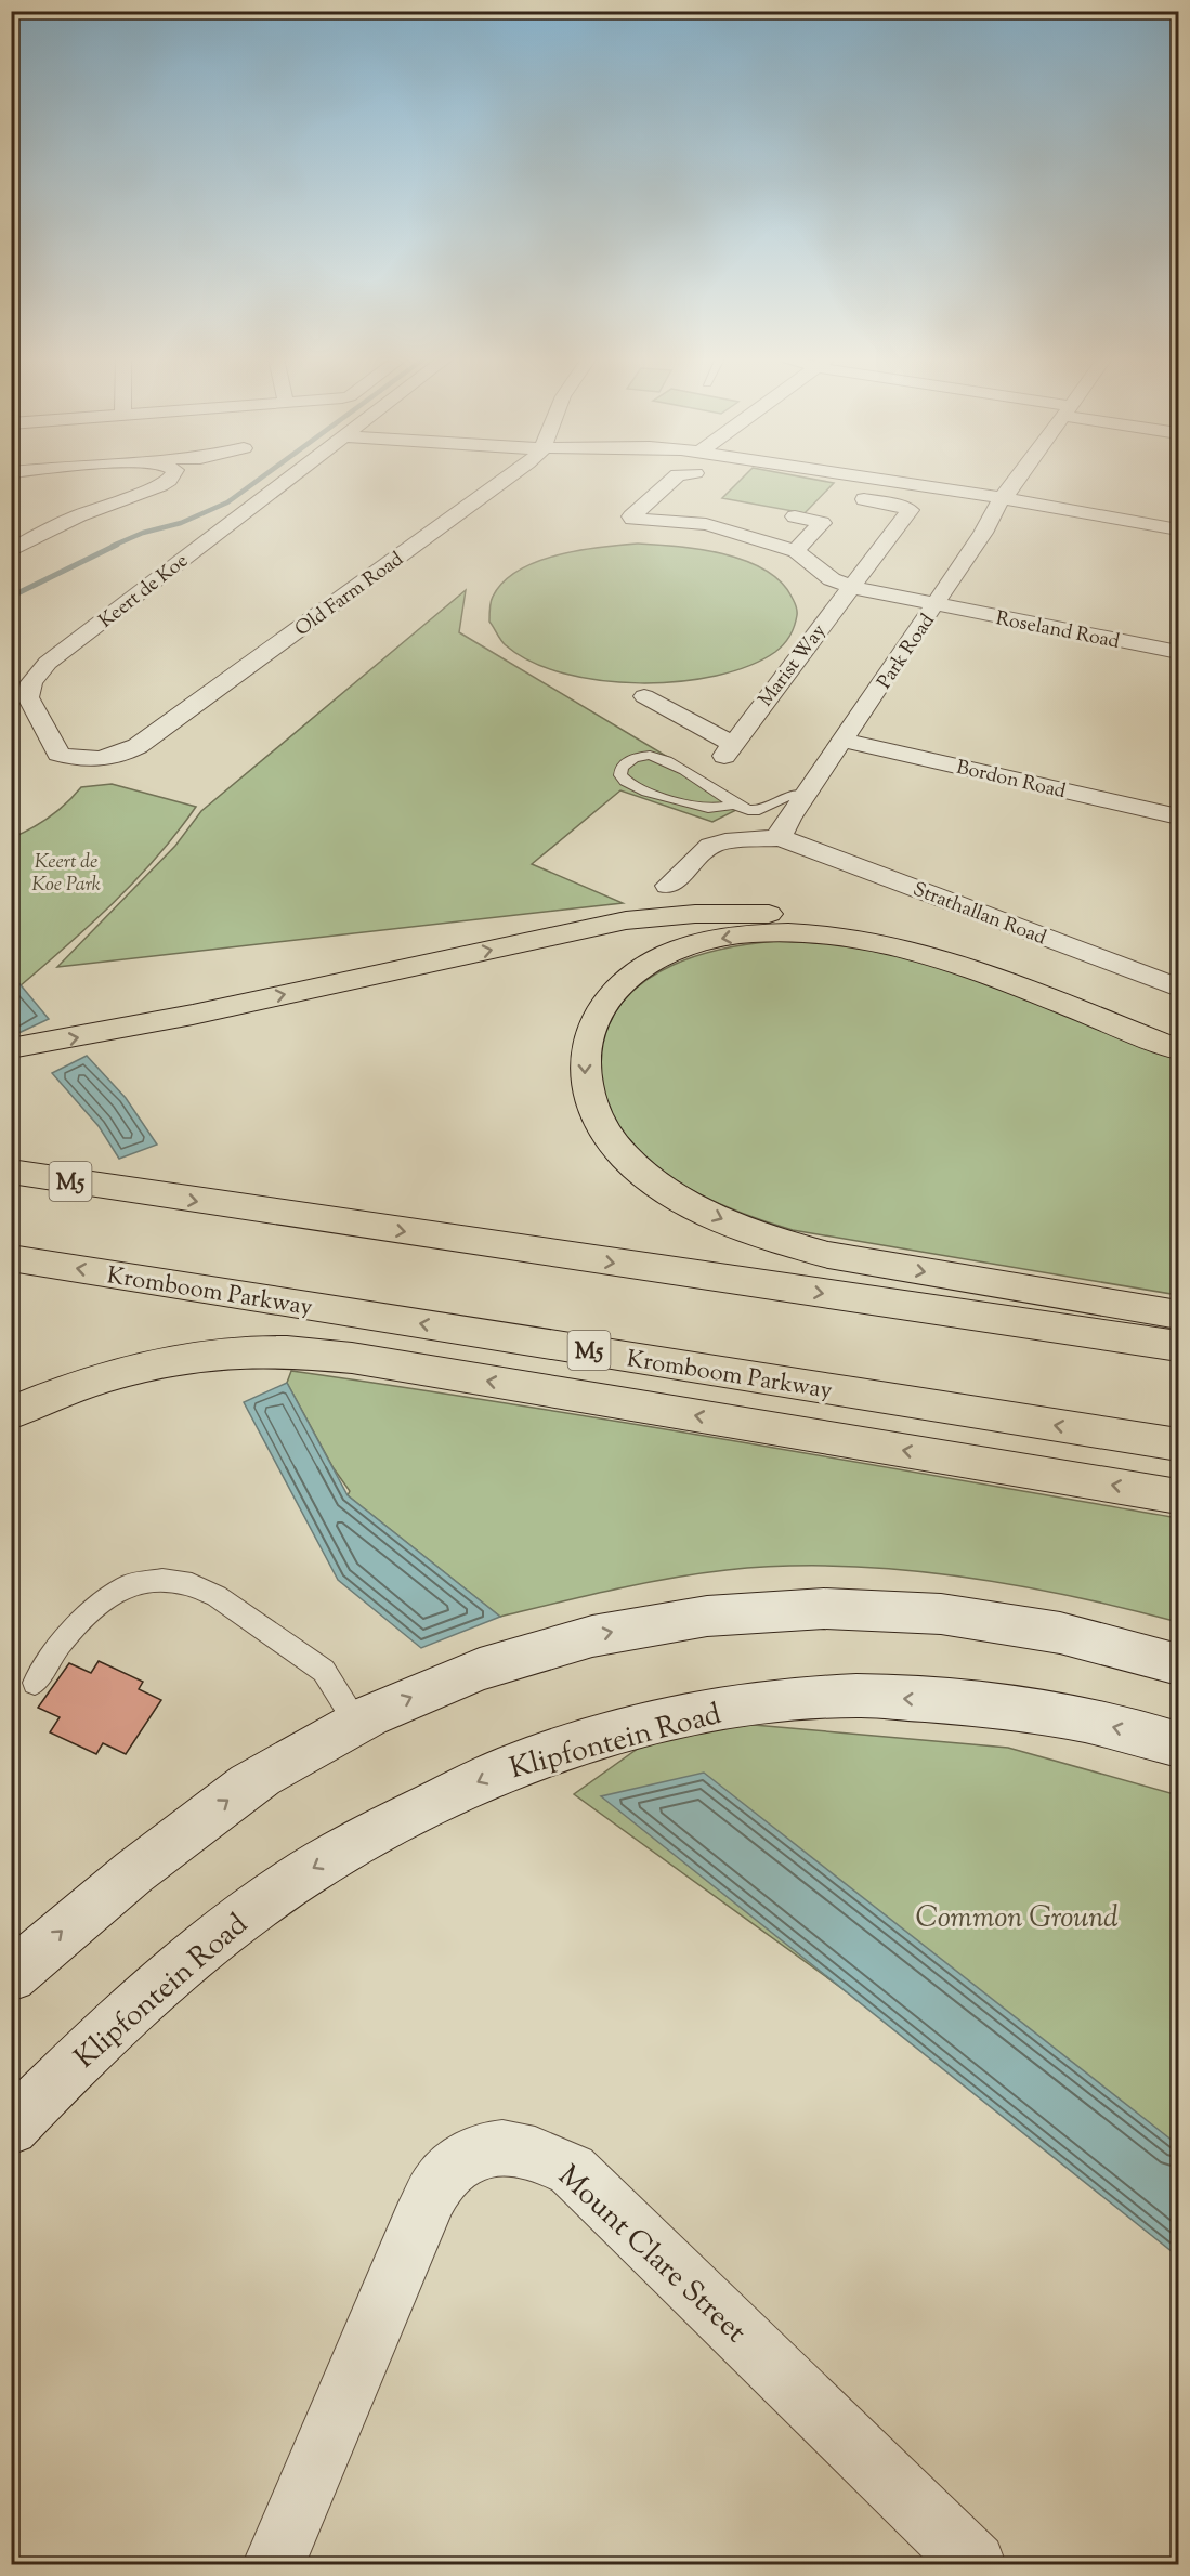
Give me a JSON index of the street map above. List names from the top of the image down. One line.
{"streets":{"highway":["M5","Kromboom Parkway"],"street":["Keert de Koe","Old Farm Road","Roseland Road","Park Road","Marist Way","Bordon Road","Strathallan Road","Klipfontein Road","Mount Clare Street"]},"crossings":[["Keert de Koe","Old Farm Road"],["Roseland Road","Park Road"],["Roseland Road","Marist Way"],["Park Road","Bordon Road"],["Park Road","Strathallan Road"]],"parks":["Keert de Koe Park","Common Ground"]}
